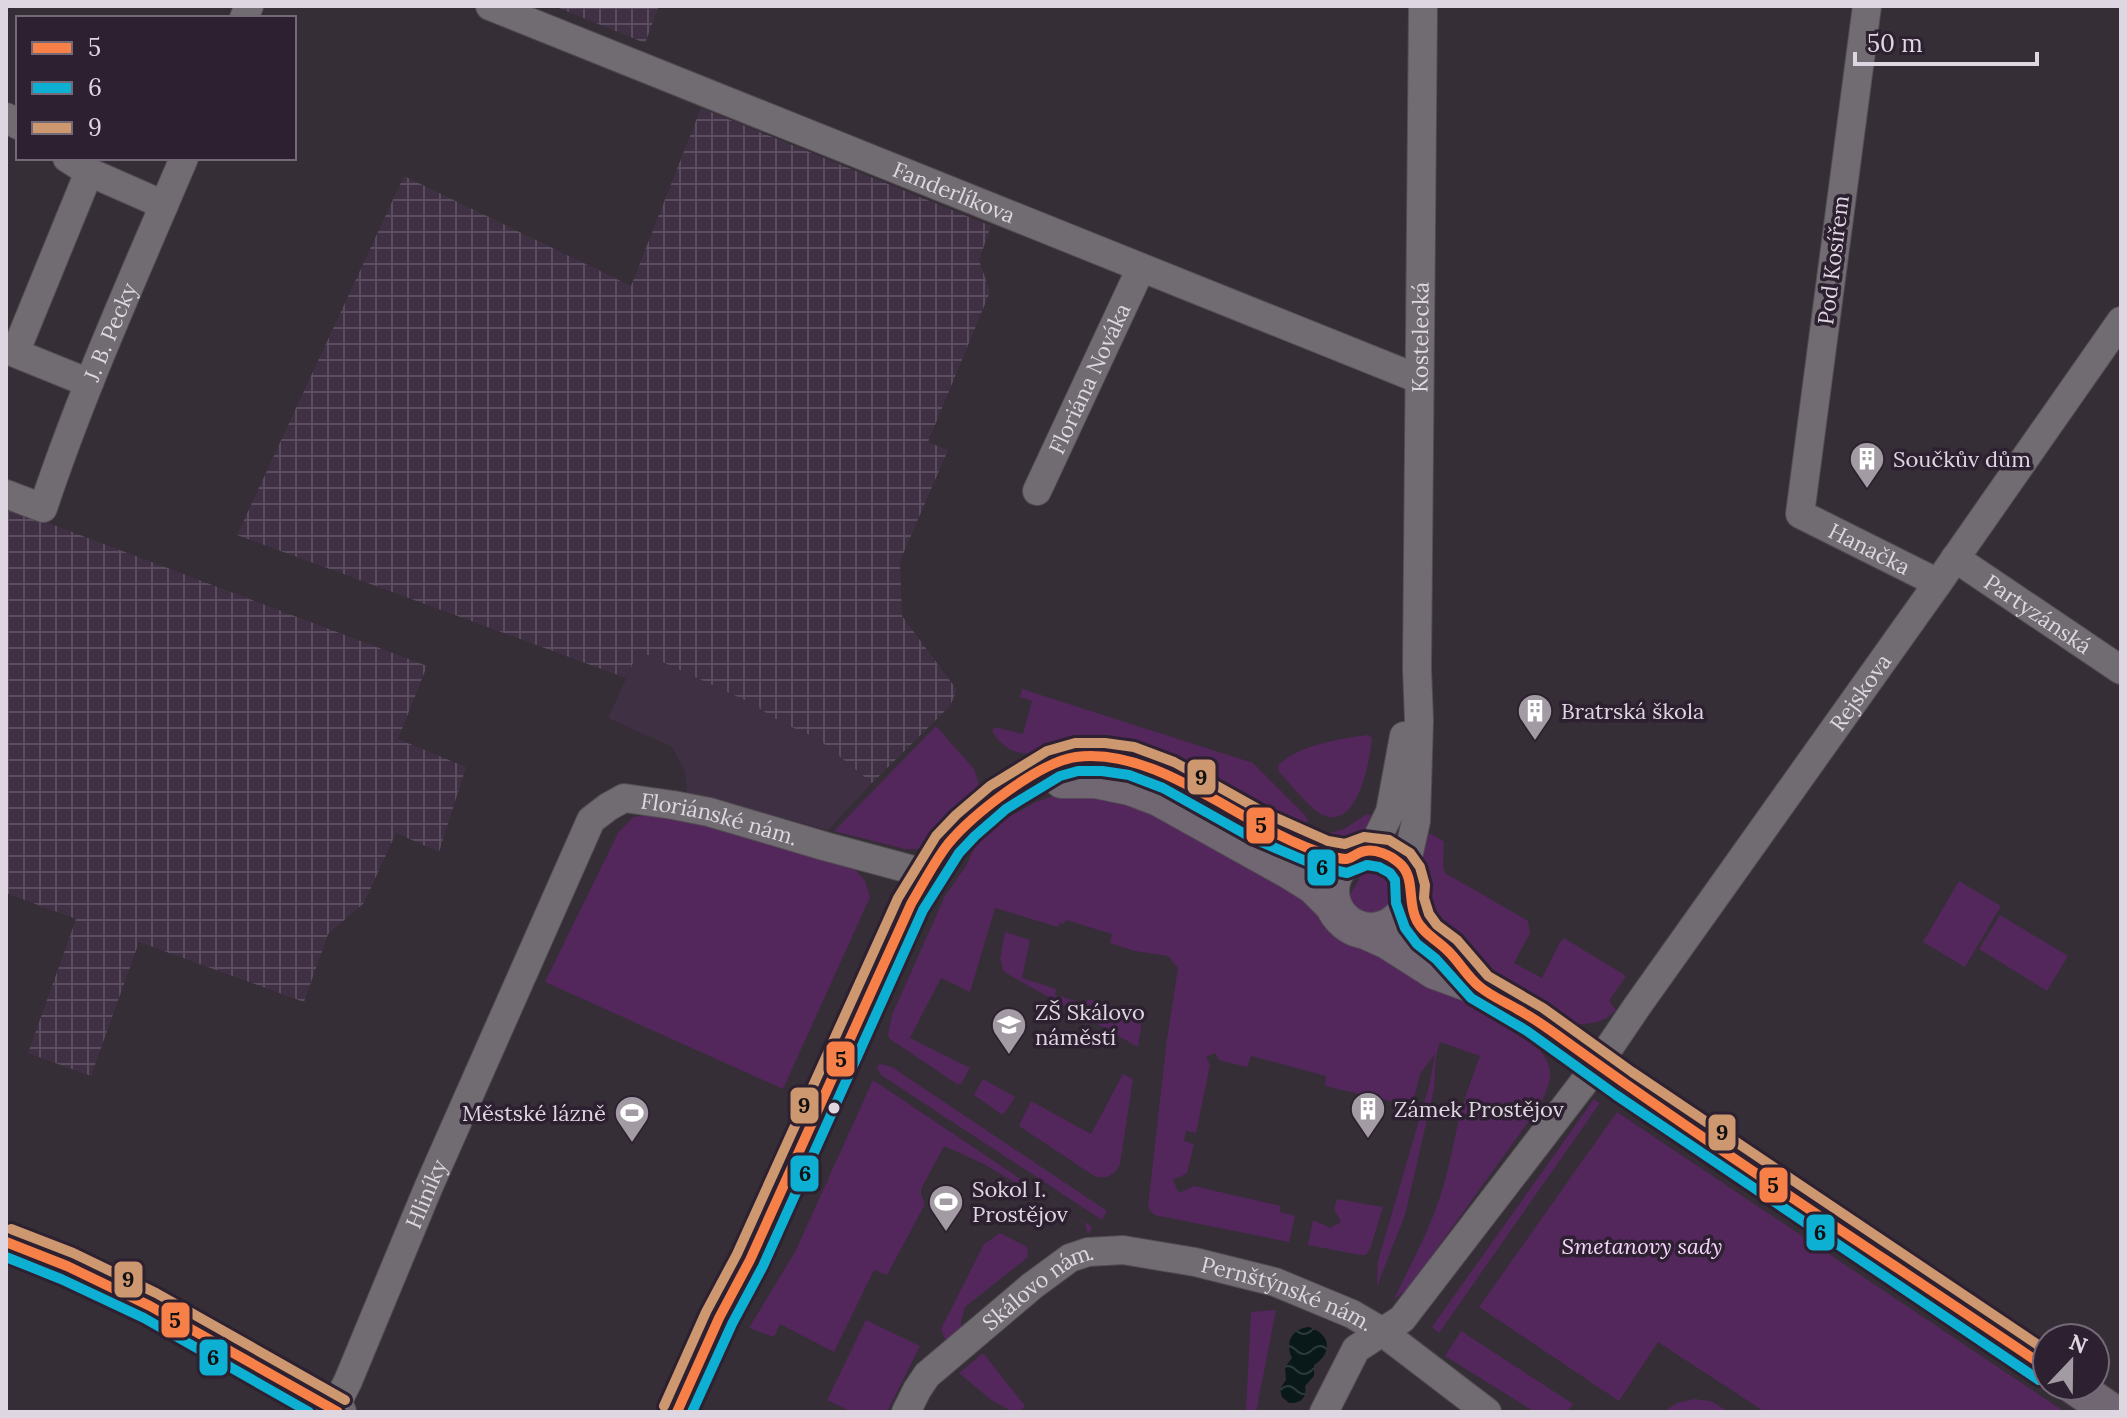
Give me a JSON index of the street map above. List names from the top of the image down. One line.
{"streets":{"street":["Fanderlíkova","Pod Kosířem","J. B. Pecky","Kostelecká","Floriána Nováka","Hanačka","Partyzánská","Rejskova","Floriánské nám.","Hliníky","Skálovo nám.","Pernštýnské nám."]},"crossings":[["Fanderlíkova","Kostelecká"],["Fanderlíkova","Floriána Nováka"],["Pod Kosířem","Hanačka"],["Hanačka","Rejskova"],["Partyzánská","Rejskova"],["Rejskova","Pernštýnské nám."],["Floriánské nám.","Hliníky"],["Skálovo nám.","Pernštýnské nám."]],"parks":["Smetanovy sady"],"places":{"building":["Součkův dům","Bratrská škola","Zámek Prostějov"],"school or university":["ZŠ Skálovo náměstí"],"sports":["Městské lázně","Sokol I. Prostějov"]},"lines":["transit line 9","transit line 5","transit line 6"],"legend":["5","6","9"],"scale_bar":"50 m","north":"top"}
